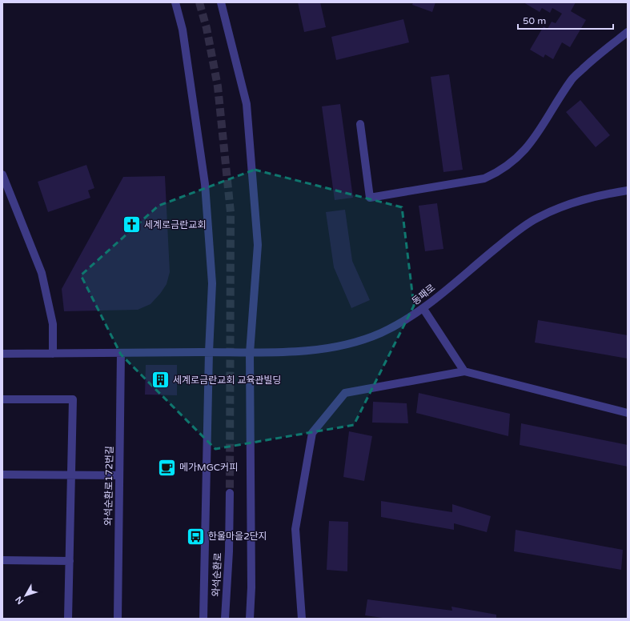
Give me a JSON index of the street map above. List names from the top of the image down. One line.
{"streets":{"street":["동패로","와석순환로172번길","와석순환로"]},"places":{"church":["세계로금란교회"],"building":["세계로금란교회 교육관빌딩"],"cafe":["메가MGC커피"],"bus stop":["한울마을2단지"]},"scale_bar":"50 m","north":"bottom left"}
